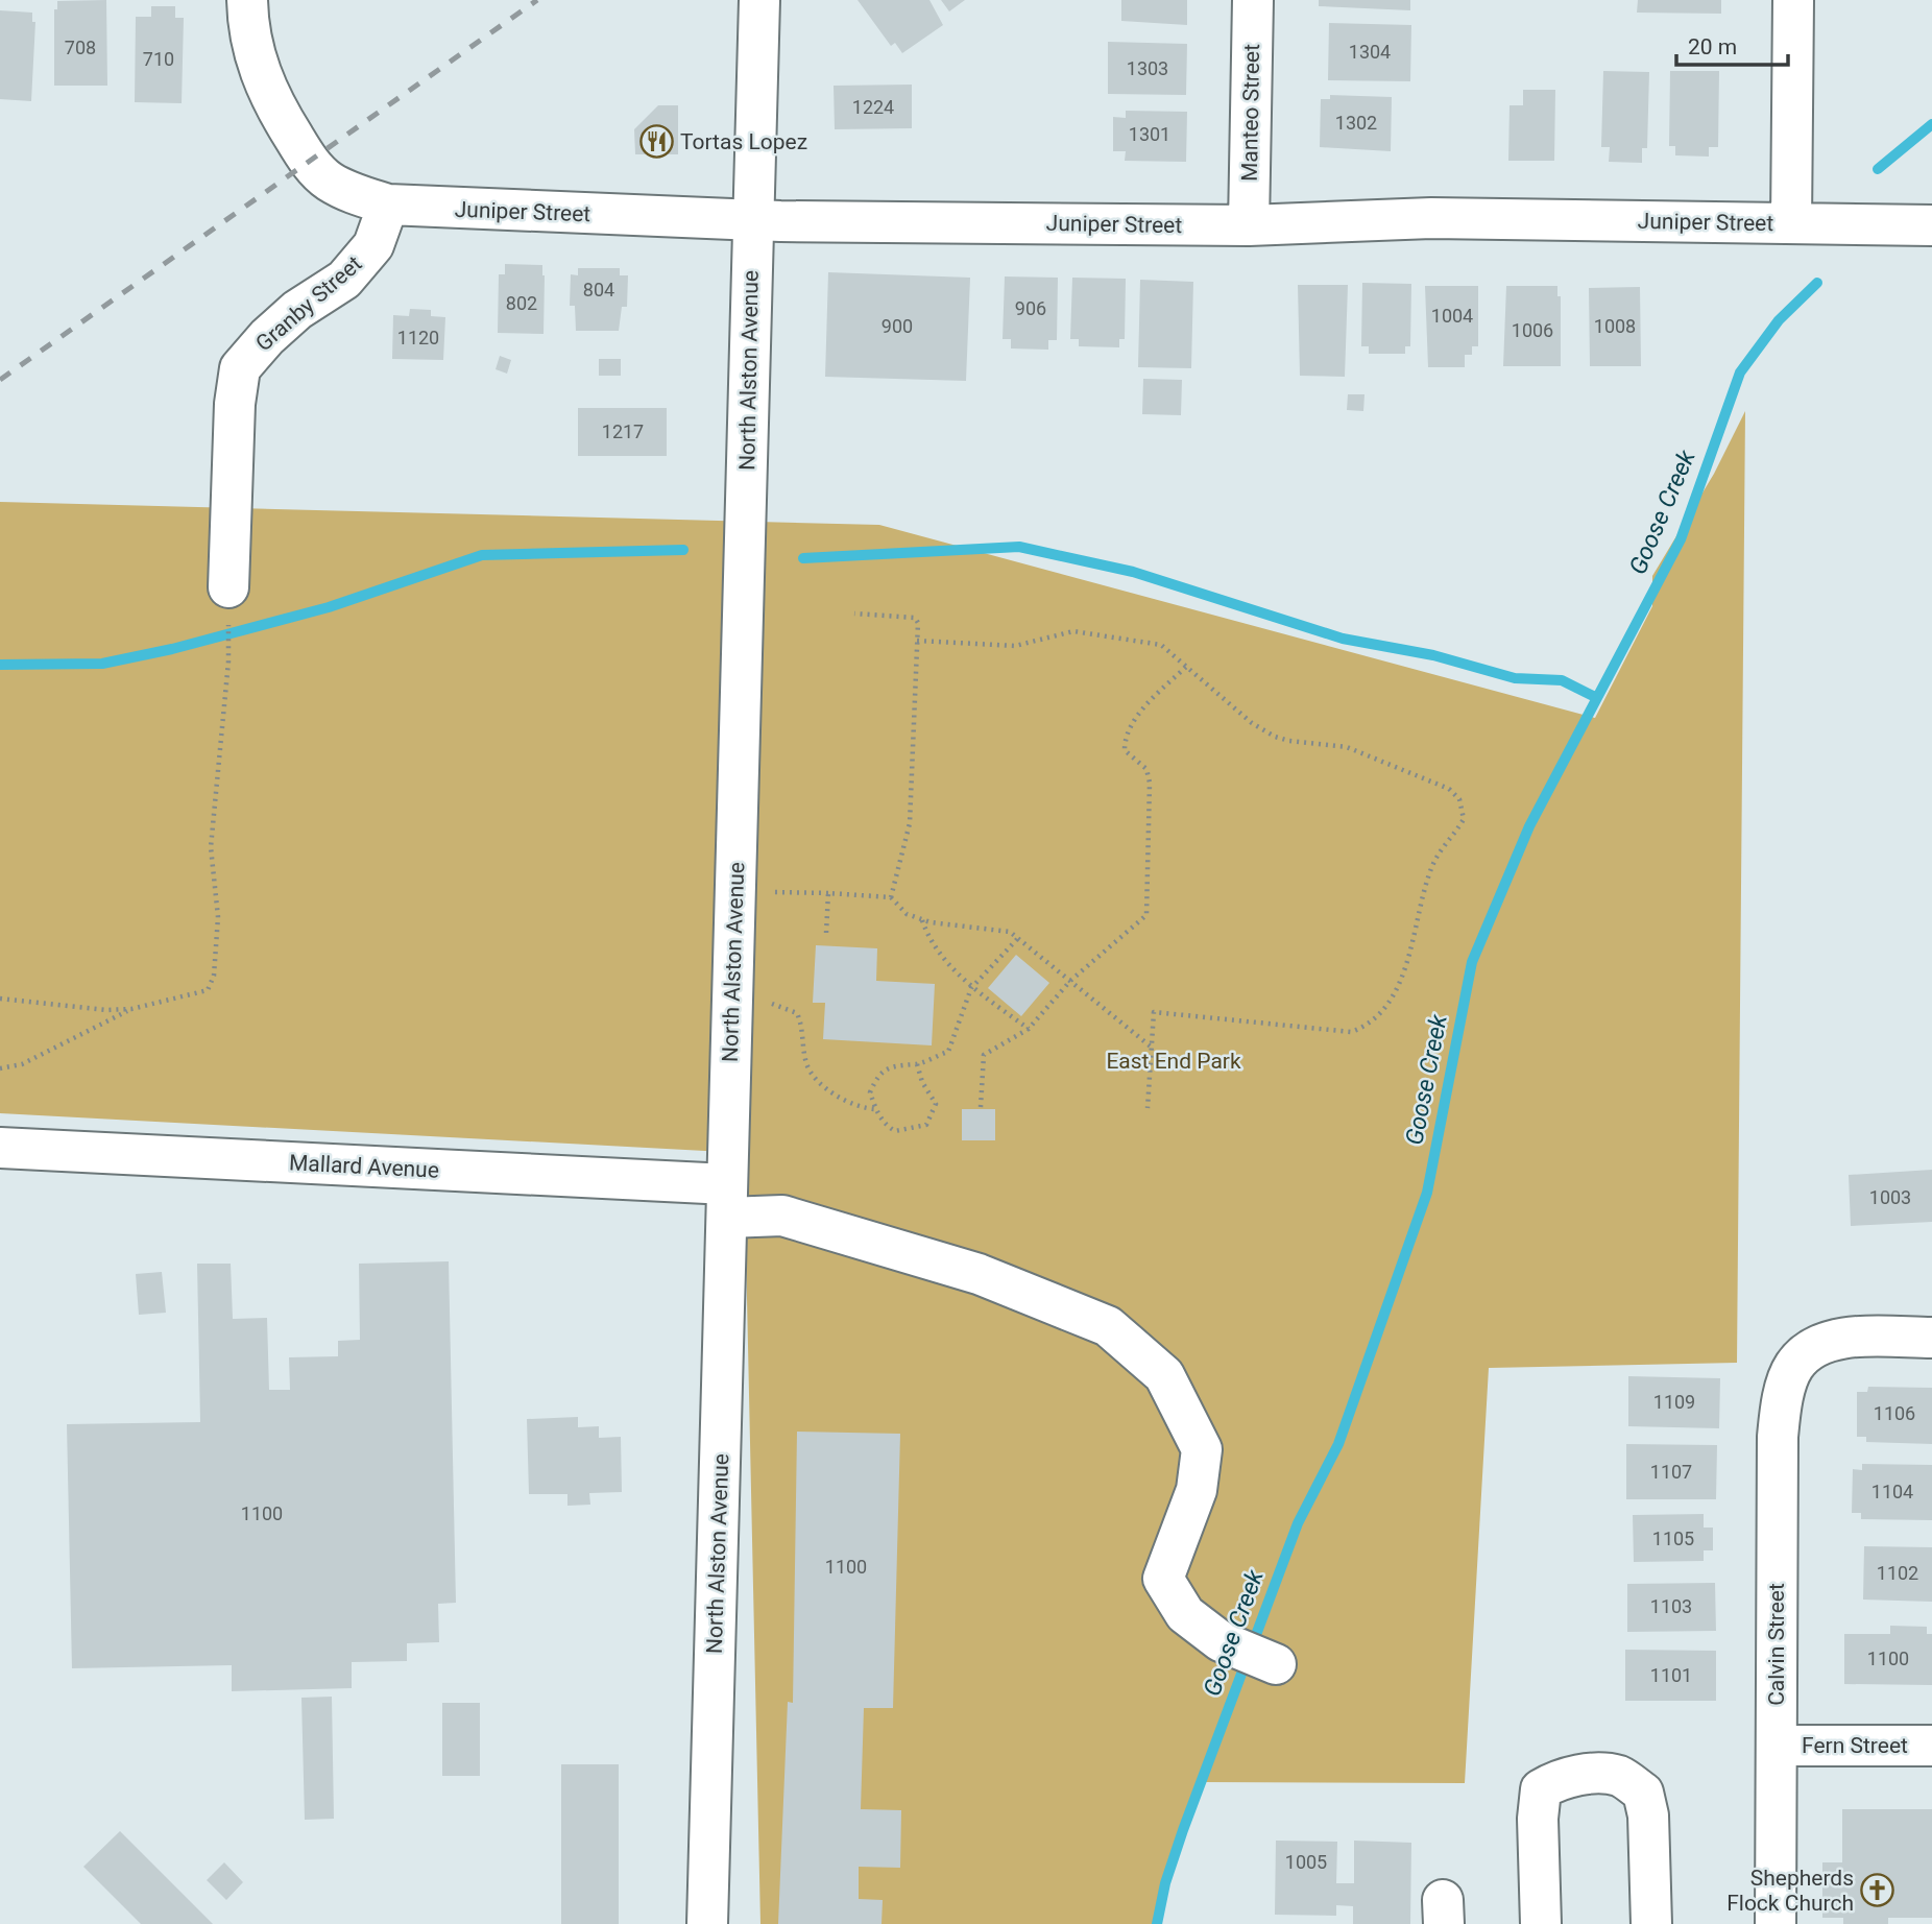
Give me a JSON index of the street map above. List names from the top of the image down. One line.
{"streets":{"street":["Manteo Street","Juniper Street","Granby Street","North Alston Avenue","Mallard Avenue","Calvin Street","Fern Street"]},"crossings":[["Manteo Street","Juniper Street"],["Juniper Street","Granby Street"],["Juniper Street","North Alston Avenue"],["North Alston Avenue","Mallard Avenue"],["Calvin Street","Fern Street"]],"water":["Goose Creek"],"parks":["East End Park"],"places":{"restaurant":["Tortas Lopez"],"church":["Shepherds Flock Church"]},"house_numbers":["708","1304","710","1303","1224","1302","1301","804","802","906","1004","900","1008","1006","1120","1217","1003","1109","1106","1107","1104","1100","1105","1100","1102","1103","1100","1101","1005"],"scale_bar":"20 m"}
